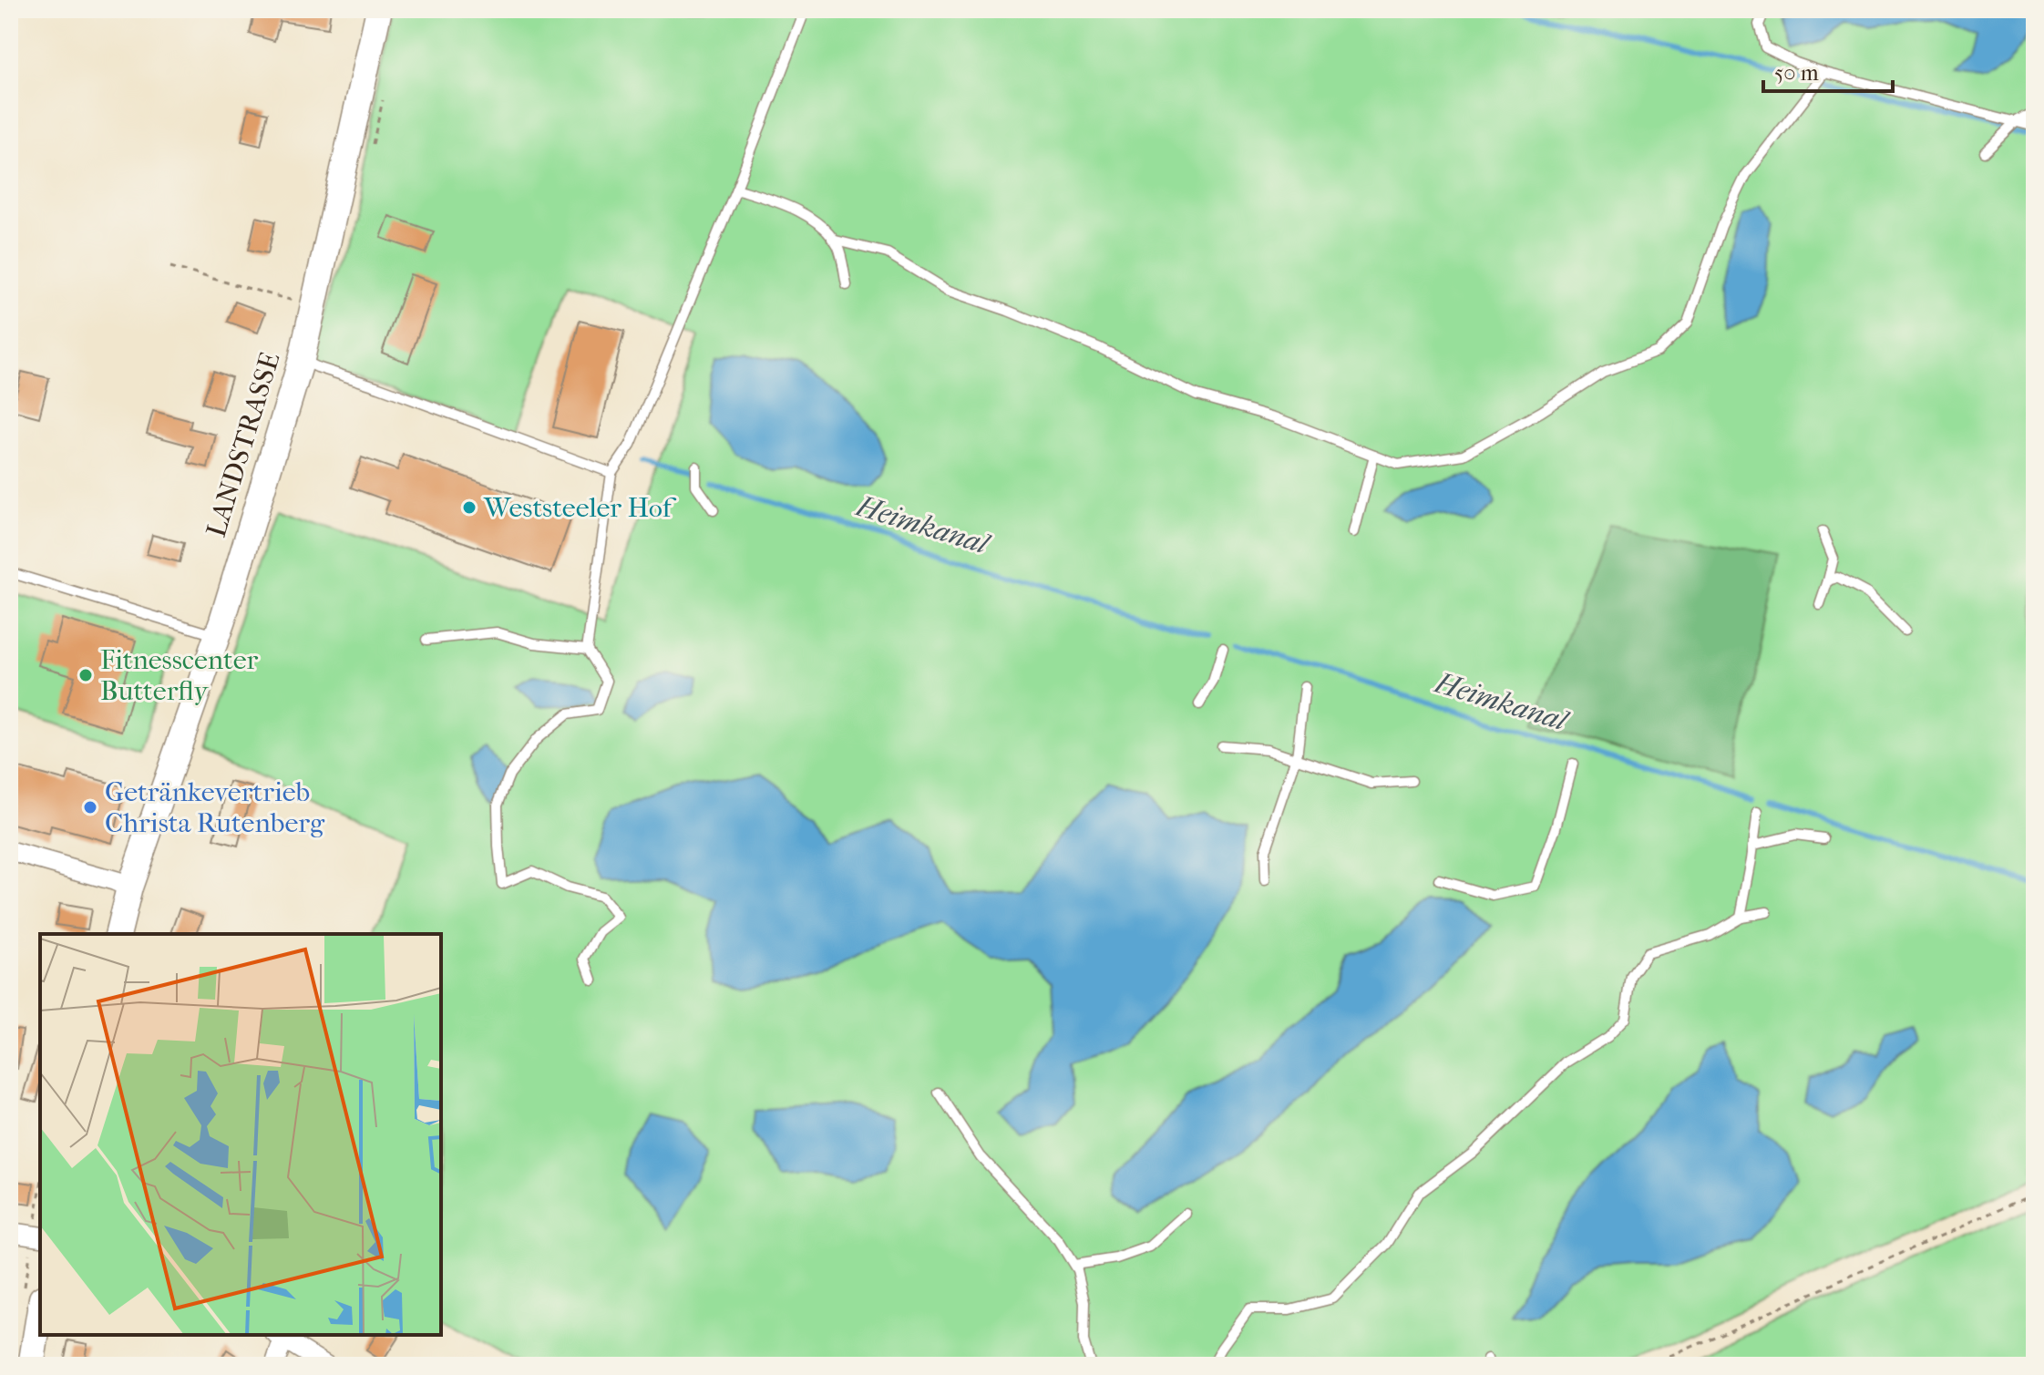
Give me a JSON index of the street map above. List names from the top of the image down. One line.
{"streets":{"street":["LANDSTRASSE"]},"water":["Heimkanal"],"places":["Weststeeler Hof","Fitnesscenter Butterfly","Getränkevertrieb Christa Rutenberg"],"scale_bar":"50 m"}
